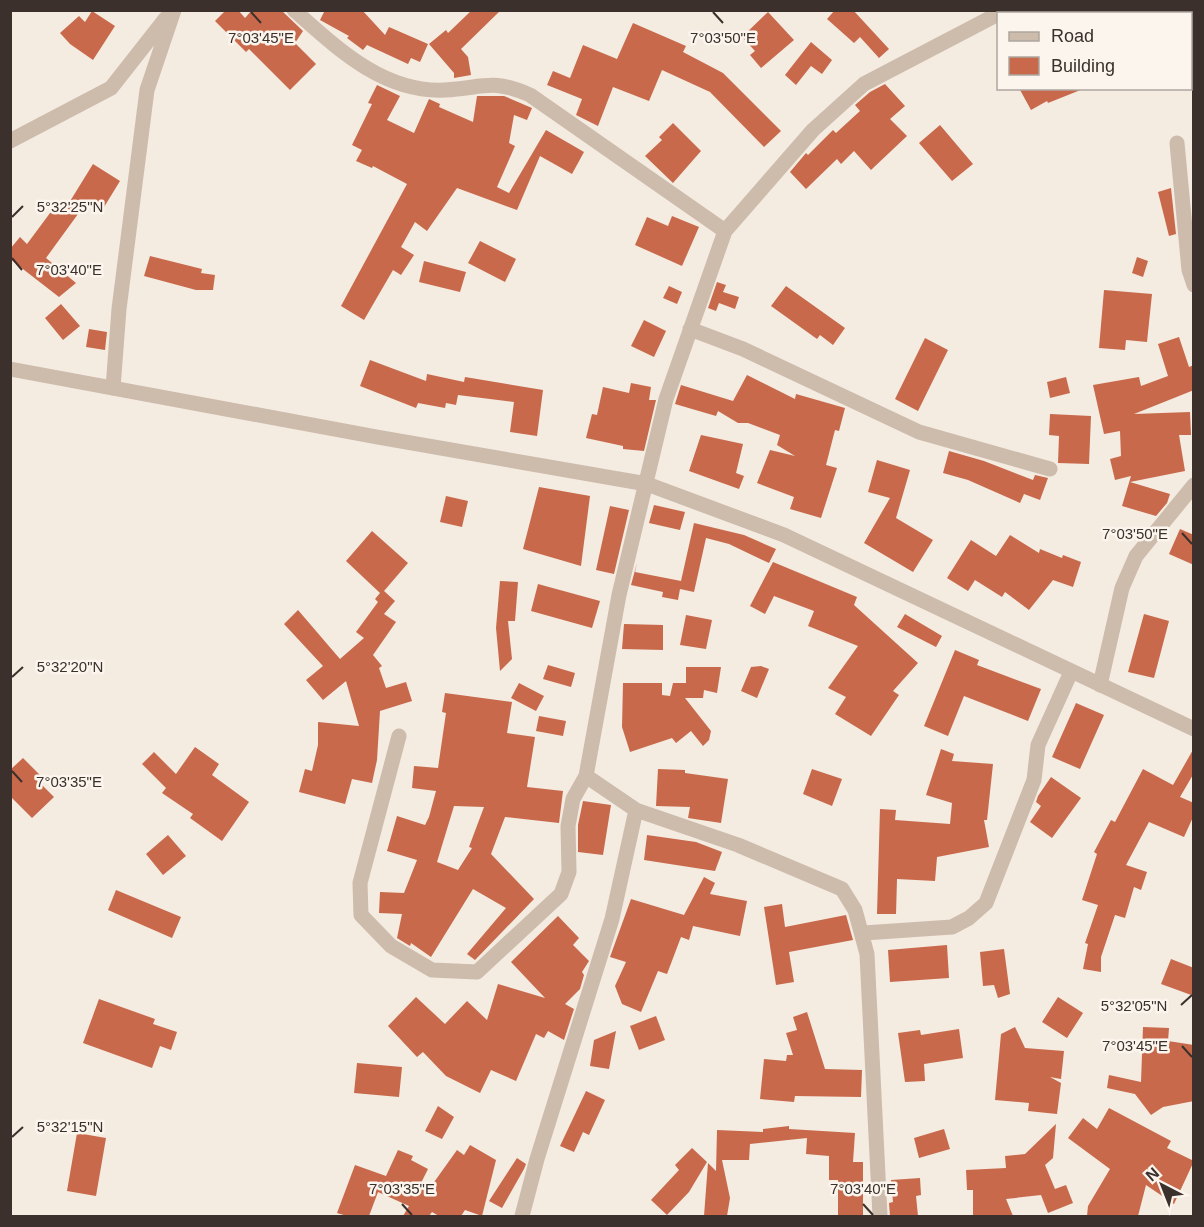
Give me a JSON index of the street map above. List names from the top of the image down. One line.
{"legend":["Road","Building"],"north":"top left","coordinates":["7°03'45\"E","7°03'50\"E","5°32'25\"N","7°03'40\"E","5°32'20\"N","7°03'35\"E","5°32'05\"N","5°32'15\"N"]}
